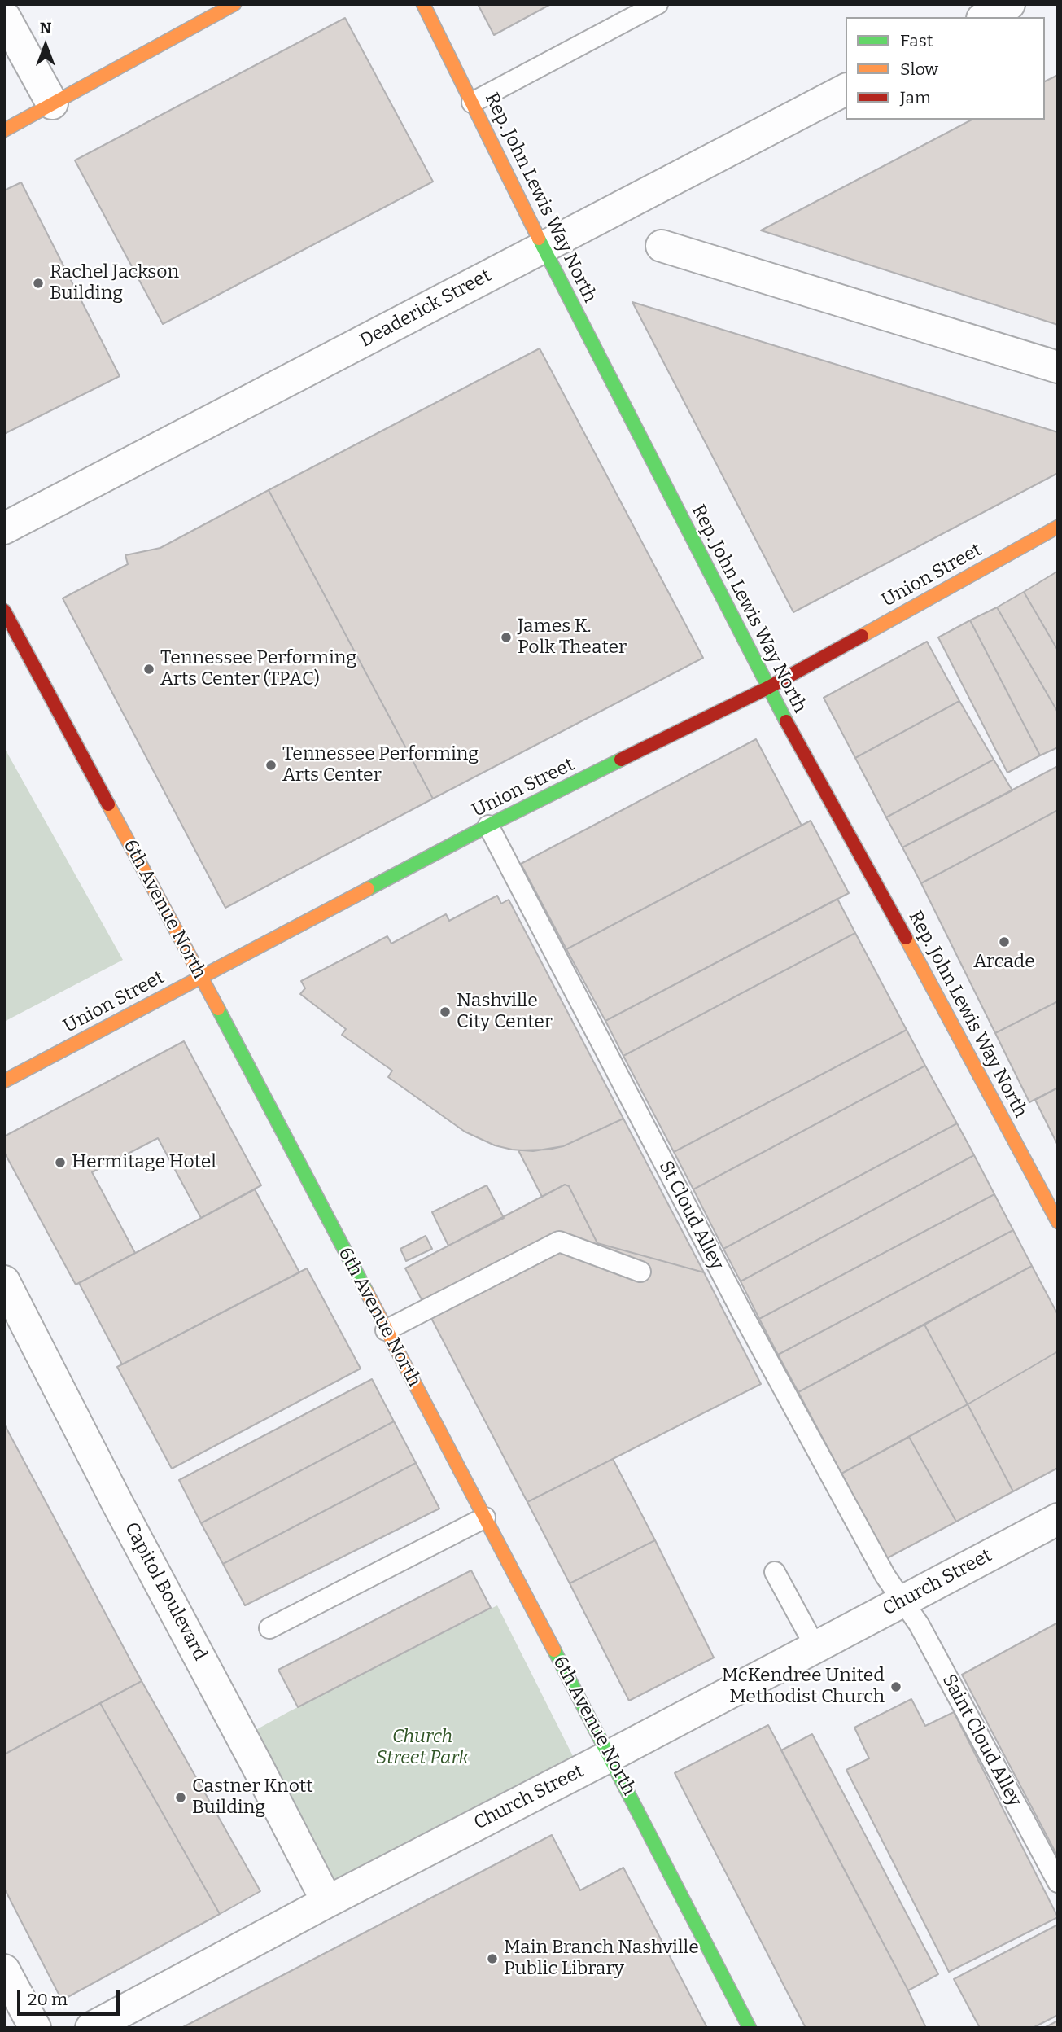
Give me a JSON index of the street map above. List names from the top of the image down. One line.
{"streets":{"street":["Rep. John Lewis Way North","Deaderick Street","Union Street","6th Avenue North","Church Street","Capitol Boulevard"],"lane":["St Cloud Alley","Saint Cloud Alley"]},"crossings":[["Rep. John Lewis Way North","Deaderick Street"],["Rep. John Lewis Way North","Union Street"],["Union Street","6th Avenue North"],["Union Street","St Cloud Alley"],["6th Avenue North","Church Street"],["St Cloud Alley","Church Street"],["St Cloud Alley","Saint Cloud Alley"],["Church Street","Capitol Boulevard"],["Church Street","Saint Cloud Alley"]],"parks":["Church Street Park"],"places":["Rachel Jackson Building","James K. Polk Theater","Tennessee Performing Arts Center (TPAC)","Tennessee Performing Arts Center","Arcade","Nashville City Center","Hermitage Hotel","McKendree United Methodist Church","Castner Knott Building","Main Branch Nashville Public Library"],"legend":["Fast","Slow","Jam"],"scale_bar":"20 m","north":"top"}
